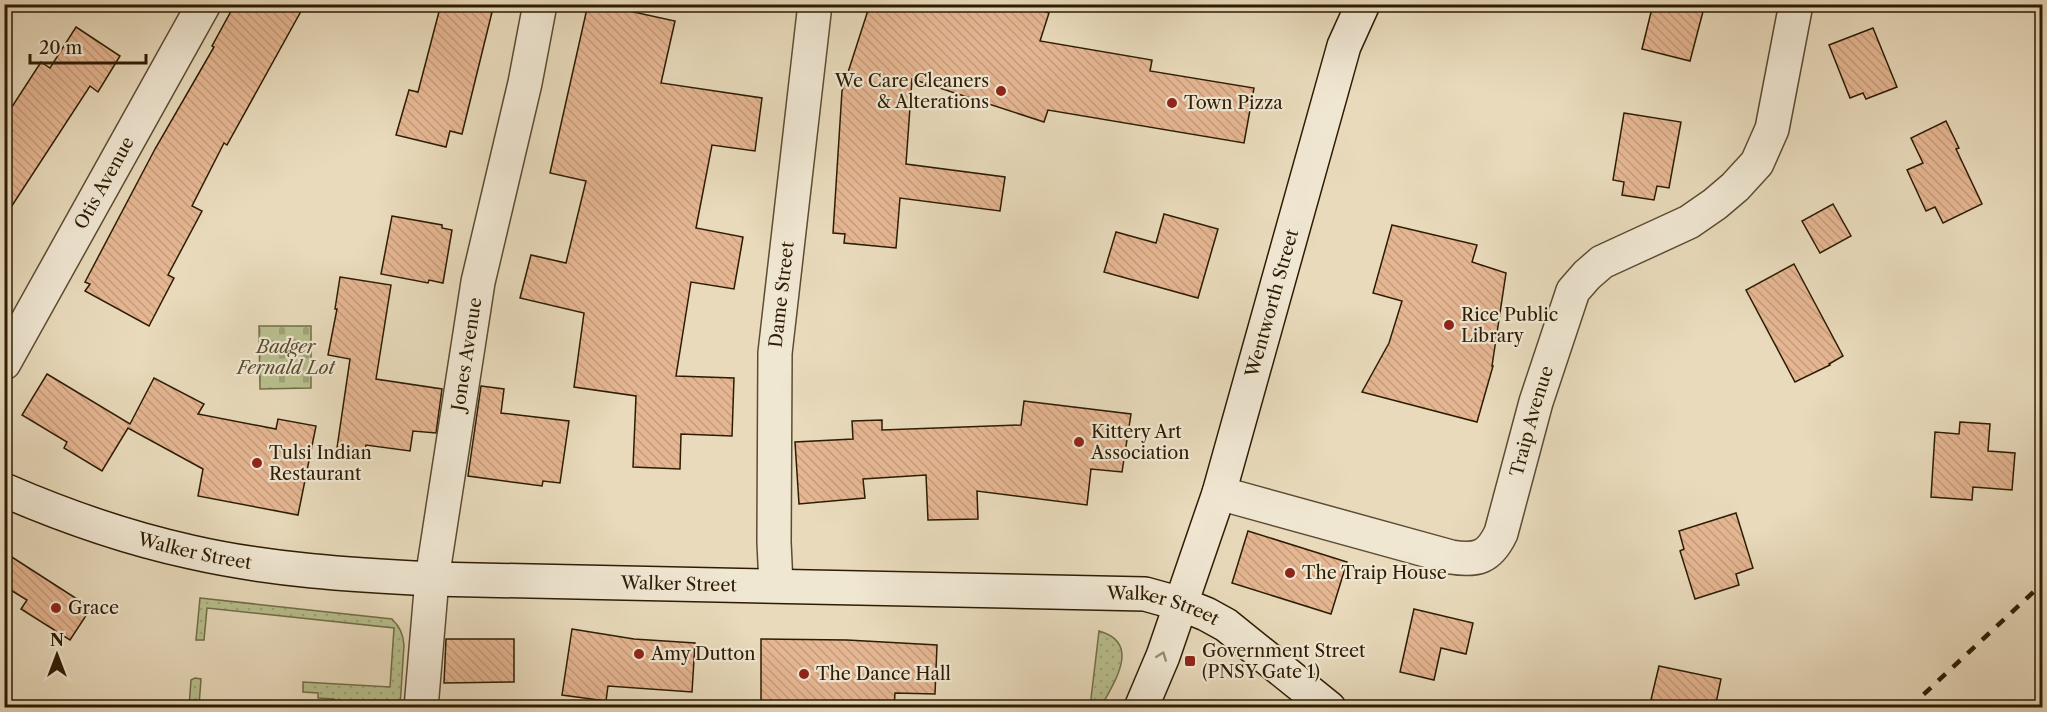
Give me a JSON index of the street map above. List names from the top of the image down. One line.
{"streets":{"street":["Otis Avenue","Dame Street","Wentworth Street","Jones Avenue","Traip Avenue","Walker Street"]},"crossings":[["Dame Street","Walker Street"],["Wentworth Street","Traip Avenue"],["Wentworth Street","Walker Street"],["Jones Avenue","Walker Street"]],"parks":["Badger Fernald Lot"],"places":{"other":["We Care Cleaners & Alterations","Town Pizza","Rice Public Library","Kittery Art Association","Tulsi Indian Restaurant","The Traip House","Grace","Amy Dutton","The Dance Hall"],"transit":["Government Street (PNSY Gate 1)"]},"scale_bar":"20 m","north":"top"}
